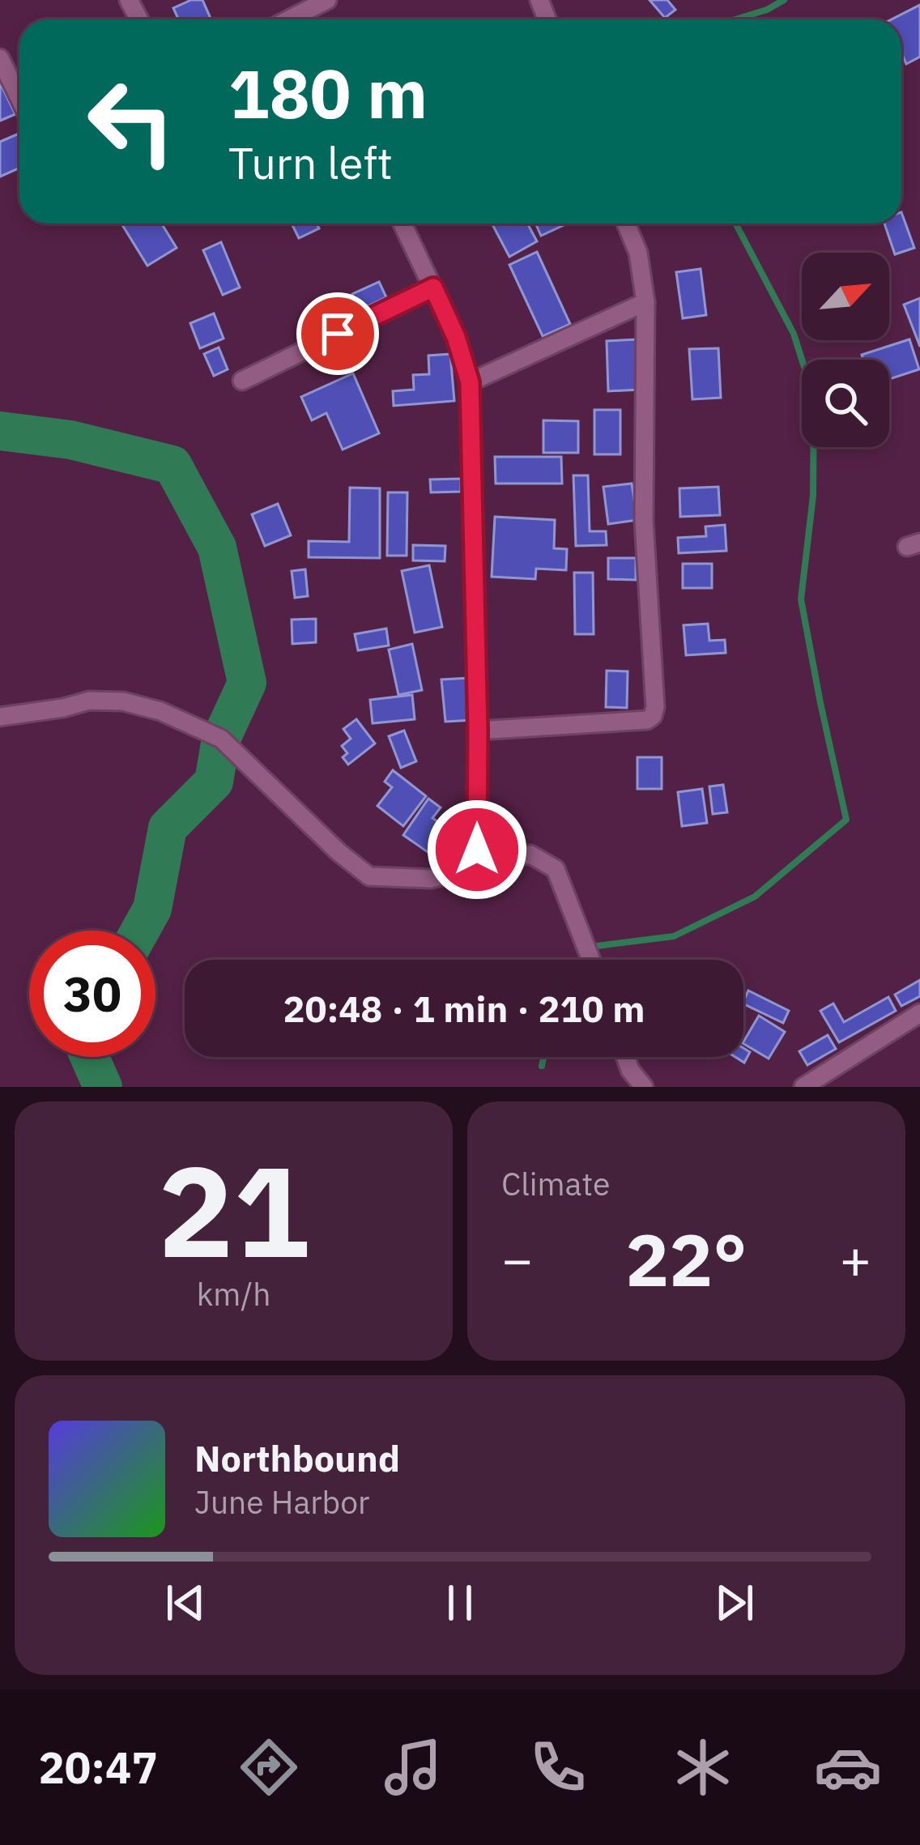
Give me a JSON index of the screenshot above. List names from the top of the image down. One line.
{"north":"top right","page":{"turn":["180 m","Turn left"],"limit":"30","trip":"20:48 · 1 min · 210 m","tile":[["21","km/h"],"Climate"],"heat":["−","22°","+"],"song":["Northbound","June Harbor"],"tabs":"20:47"}}
